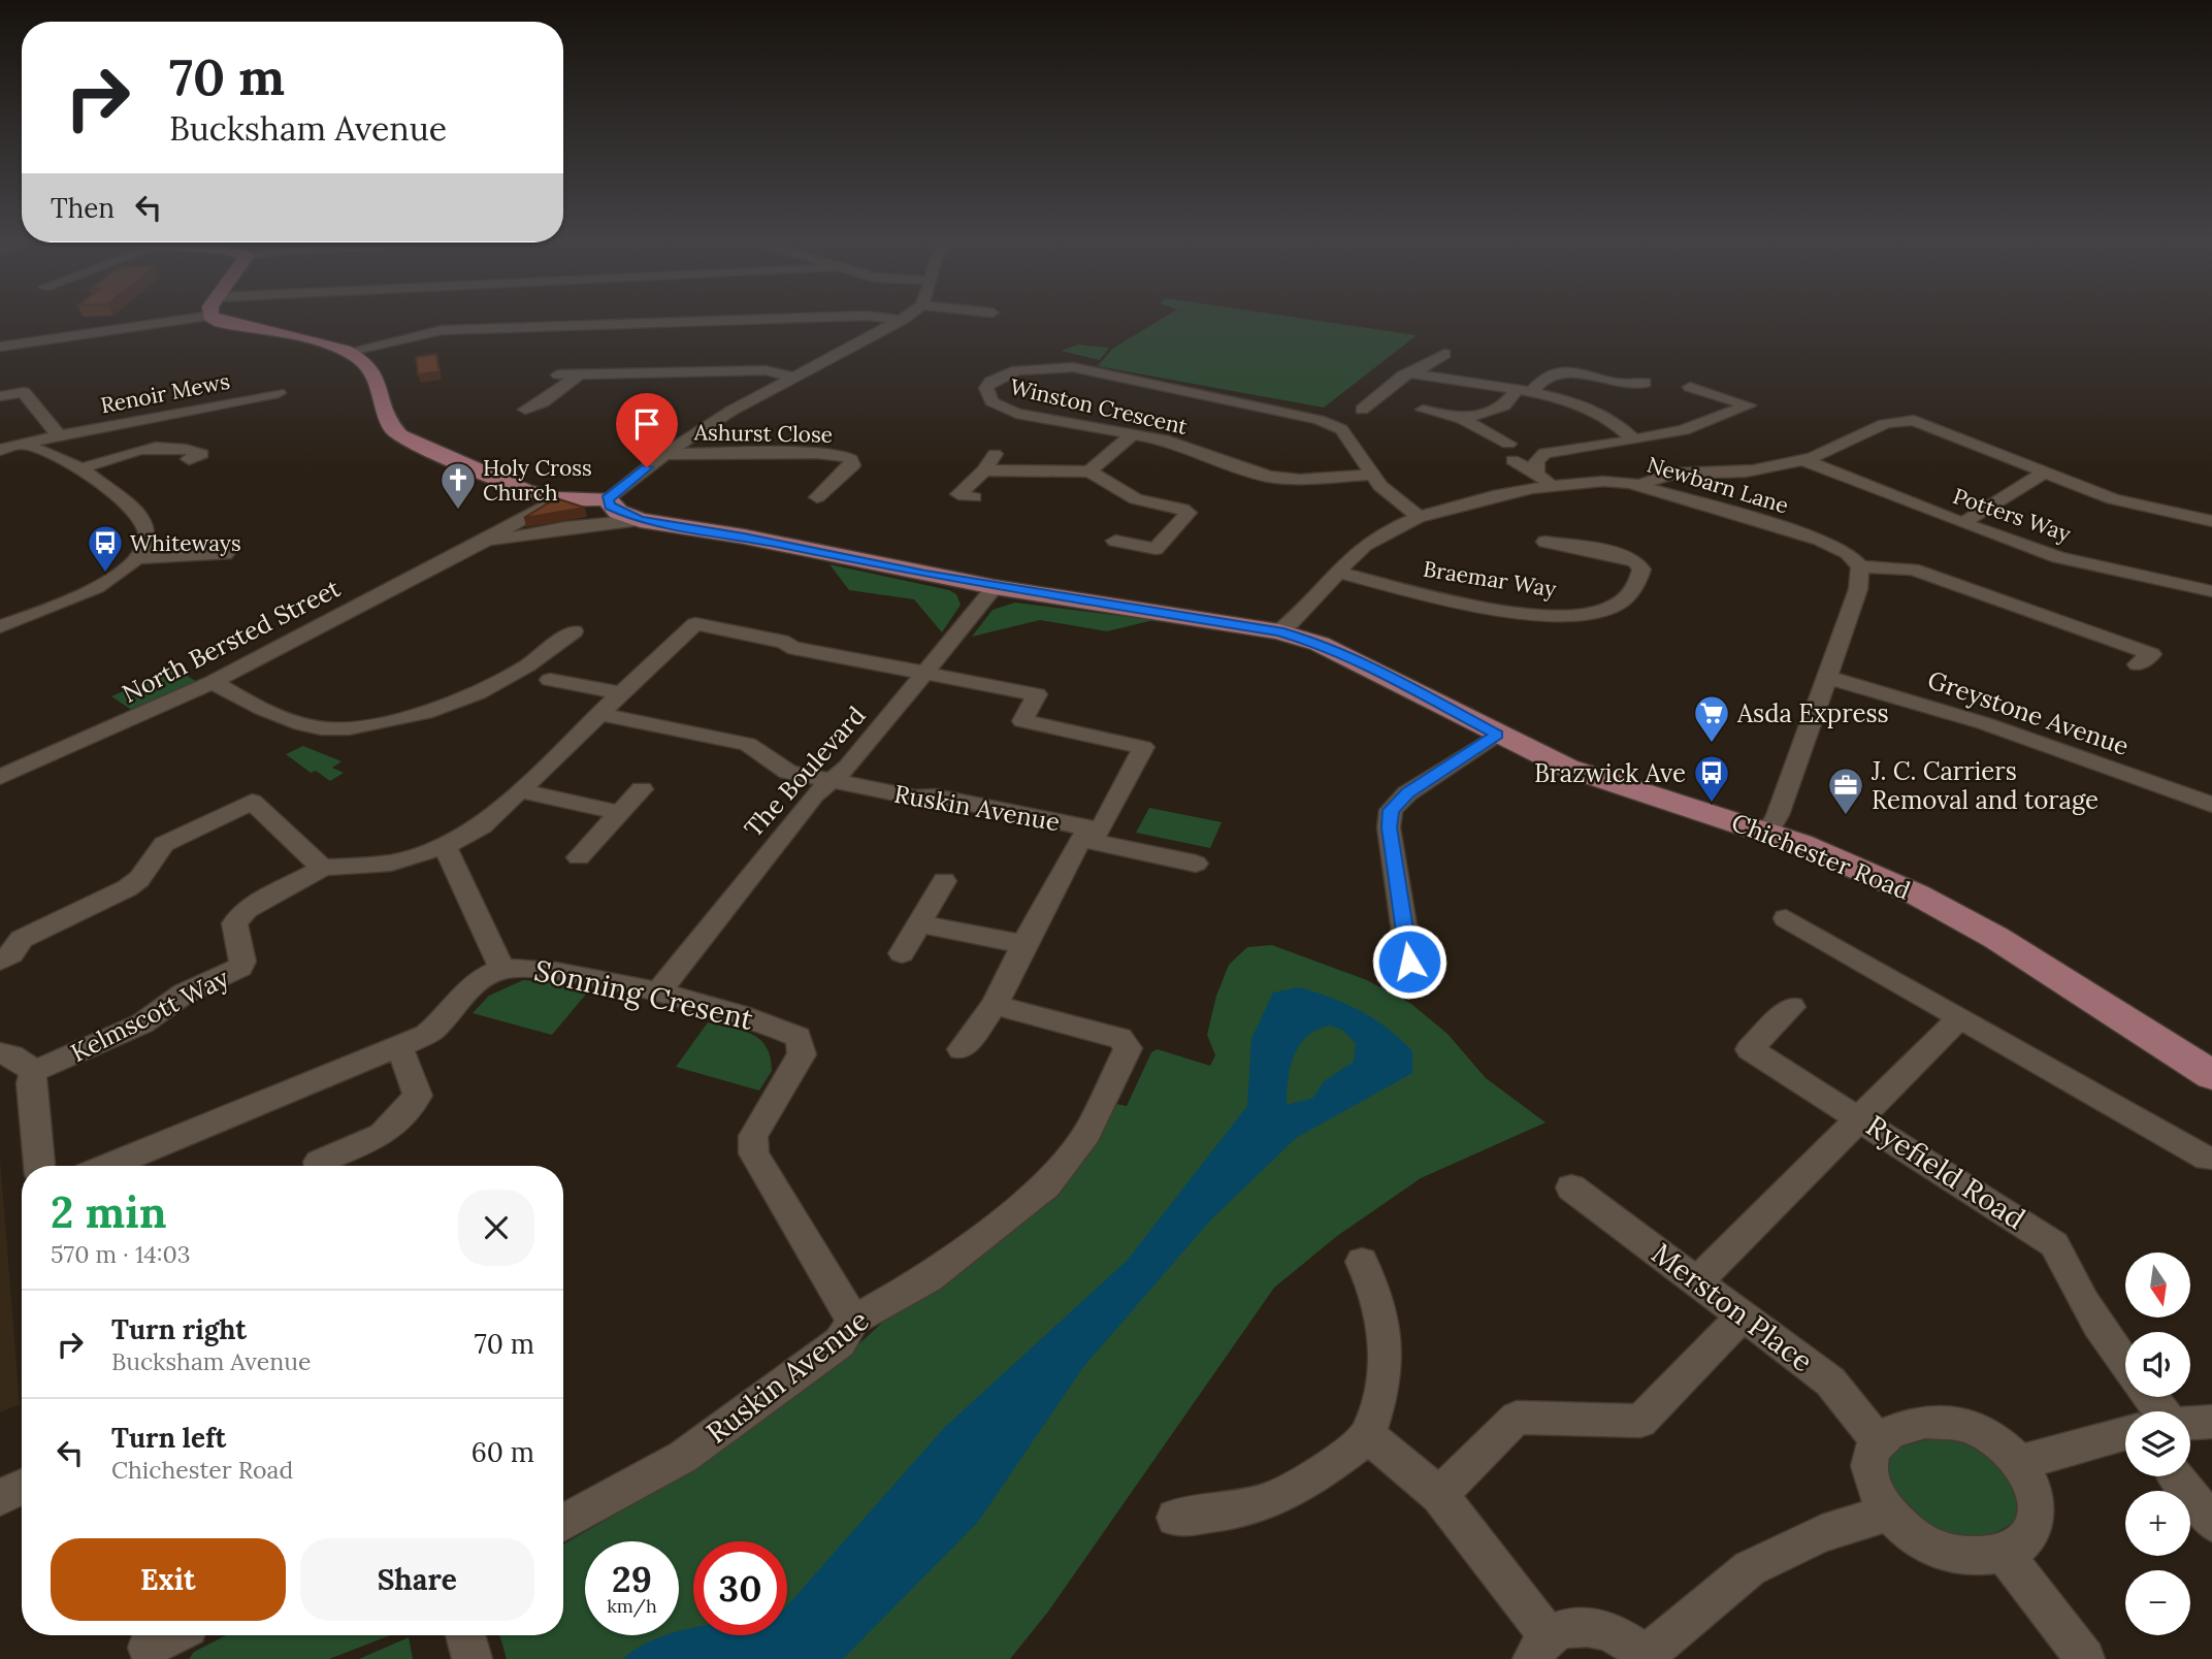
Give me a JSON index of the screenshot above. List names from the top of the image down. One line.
{"streets":{"main road":["Chichester Road"],"street":["Renoir Mews","Winston Crescent","Ashurst Close","Newbarn Lane","Potters Way","Braemar Way","North Bersted Street","Greystone Avenue","The Boulevard","Ruskin Avenue","Sonning Cresent","Kelmscott Way","Ryefield Road","Merston Place"]},"crossings":[["Winston Crescent","Newbarn Lane"],["Newbarn Lane","Braemar Way"],["Newbarn Lane","Chichester Road"],["North Bersted Street","Chichester Road"],["The Boulevard","Ruskin Avenue"],["The Boulevard","Chichester Road"],["The Boulevard","Sonning Cresent"],["The Boulevard","Kelmscott Way"],["Ruskin Avenue","Sonning Cresent"],["Ruskin Avenue","Kelmscott Way"]],"places":{"church":["Holy Cross Church"],"bus stop":["Whiteways","Brazwick Ave"],"supermarket":["Asda Express"],"office":["J. C. Carriers Removal and torage"]},"north":"bottom","page":{"turn":["70 m","Bucksham Avenue"],"then":"Then","heading":["2 min","570 m · 14:03"],"map_buttons":["+","−"],"list":[{"name":"Turn right","note":"Bucksham Avenue","value":"70 m"},{"name":"Turn left","note":"Chichester Road","value":"60 m"}],"buttons":["Exit","Share"],"speed":"29 km/h","limit":"30"}}
